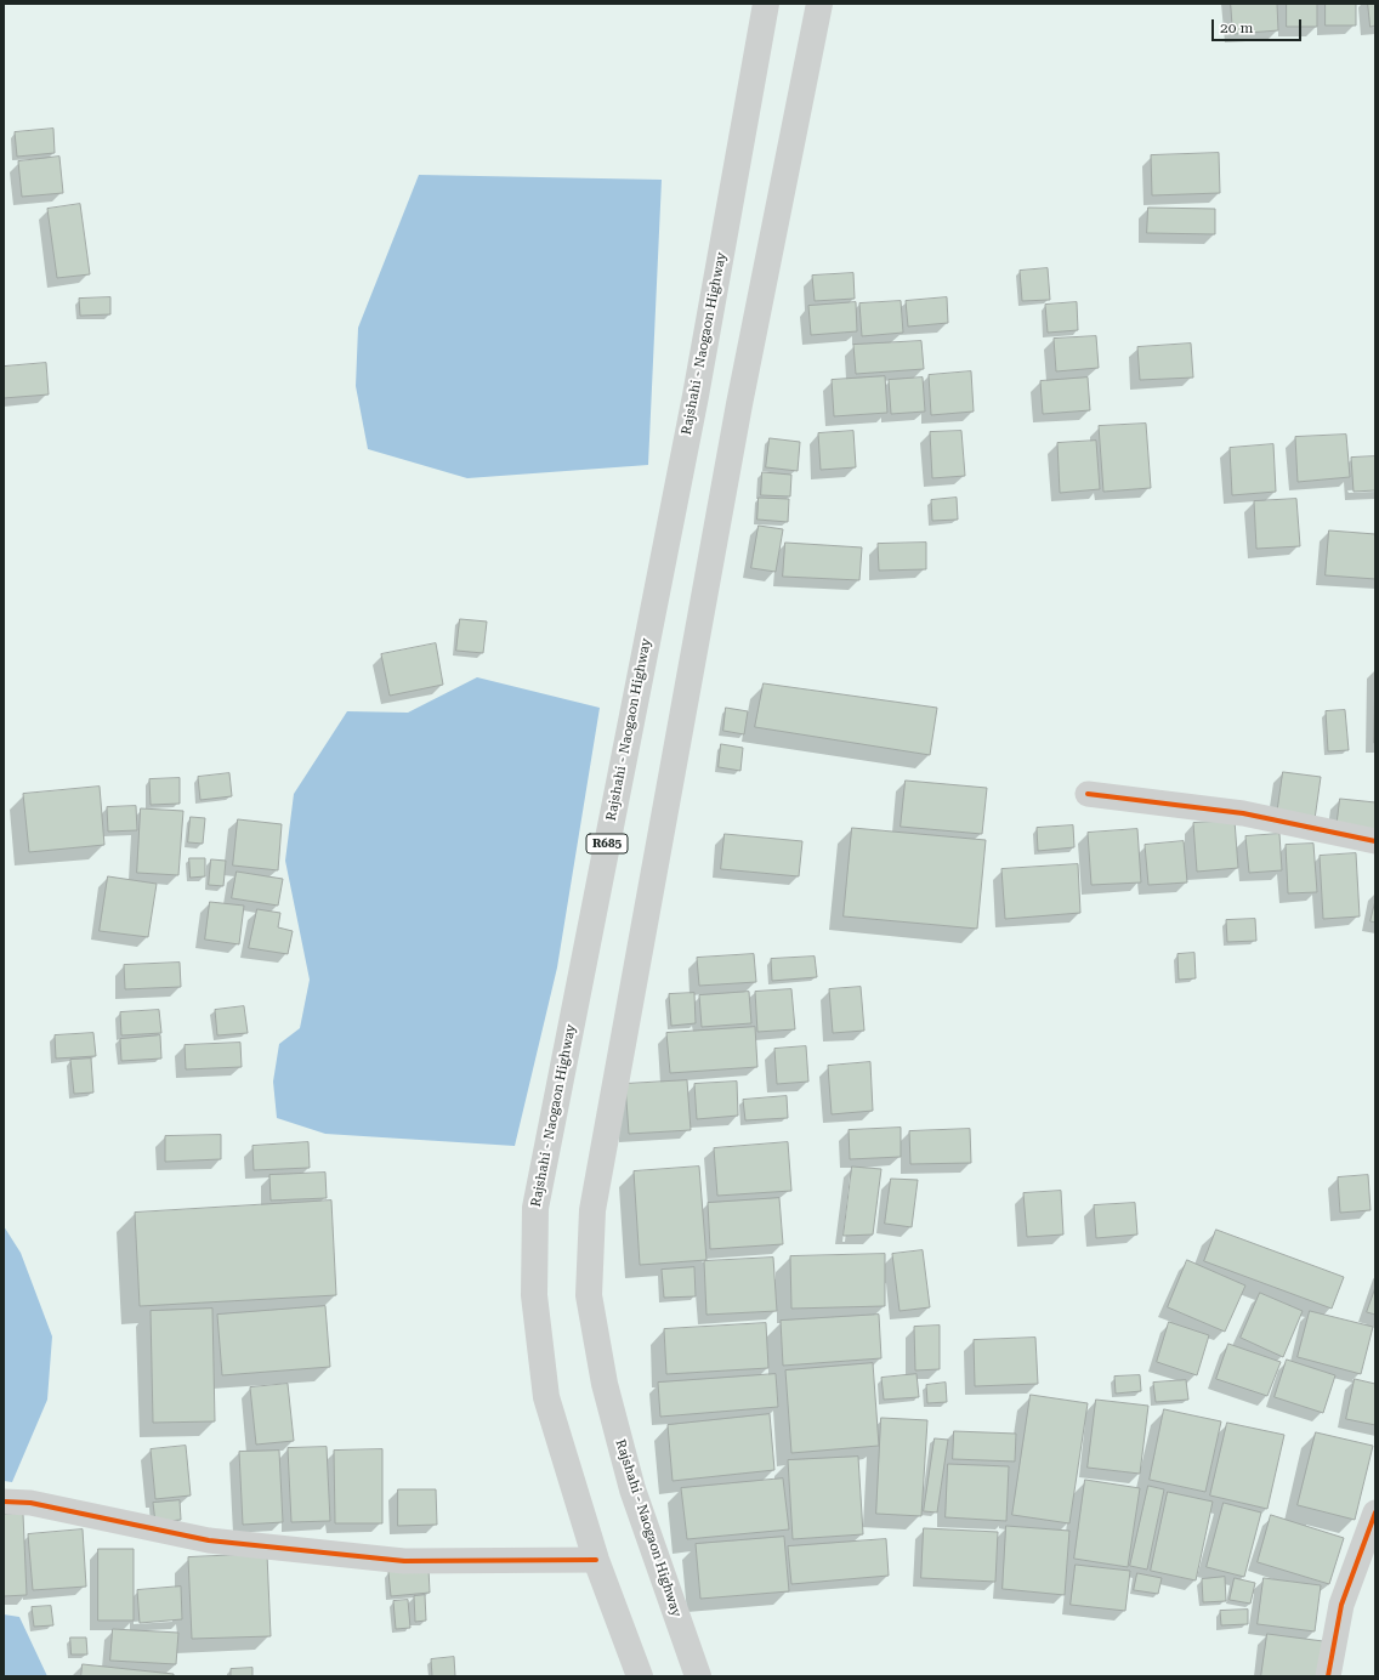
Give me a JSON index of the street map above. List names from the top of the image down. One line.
{"streets":{"main road":["Rajshahi - Naogaon Highway","R685"]},"scale_bar":"20 m"}
